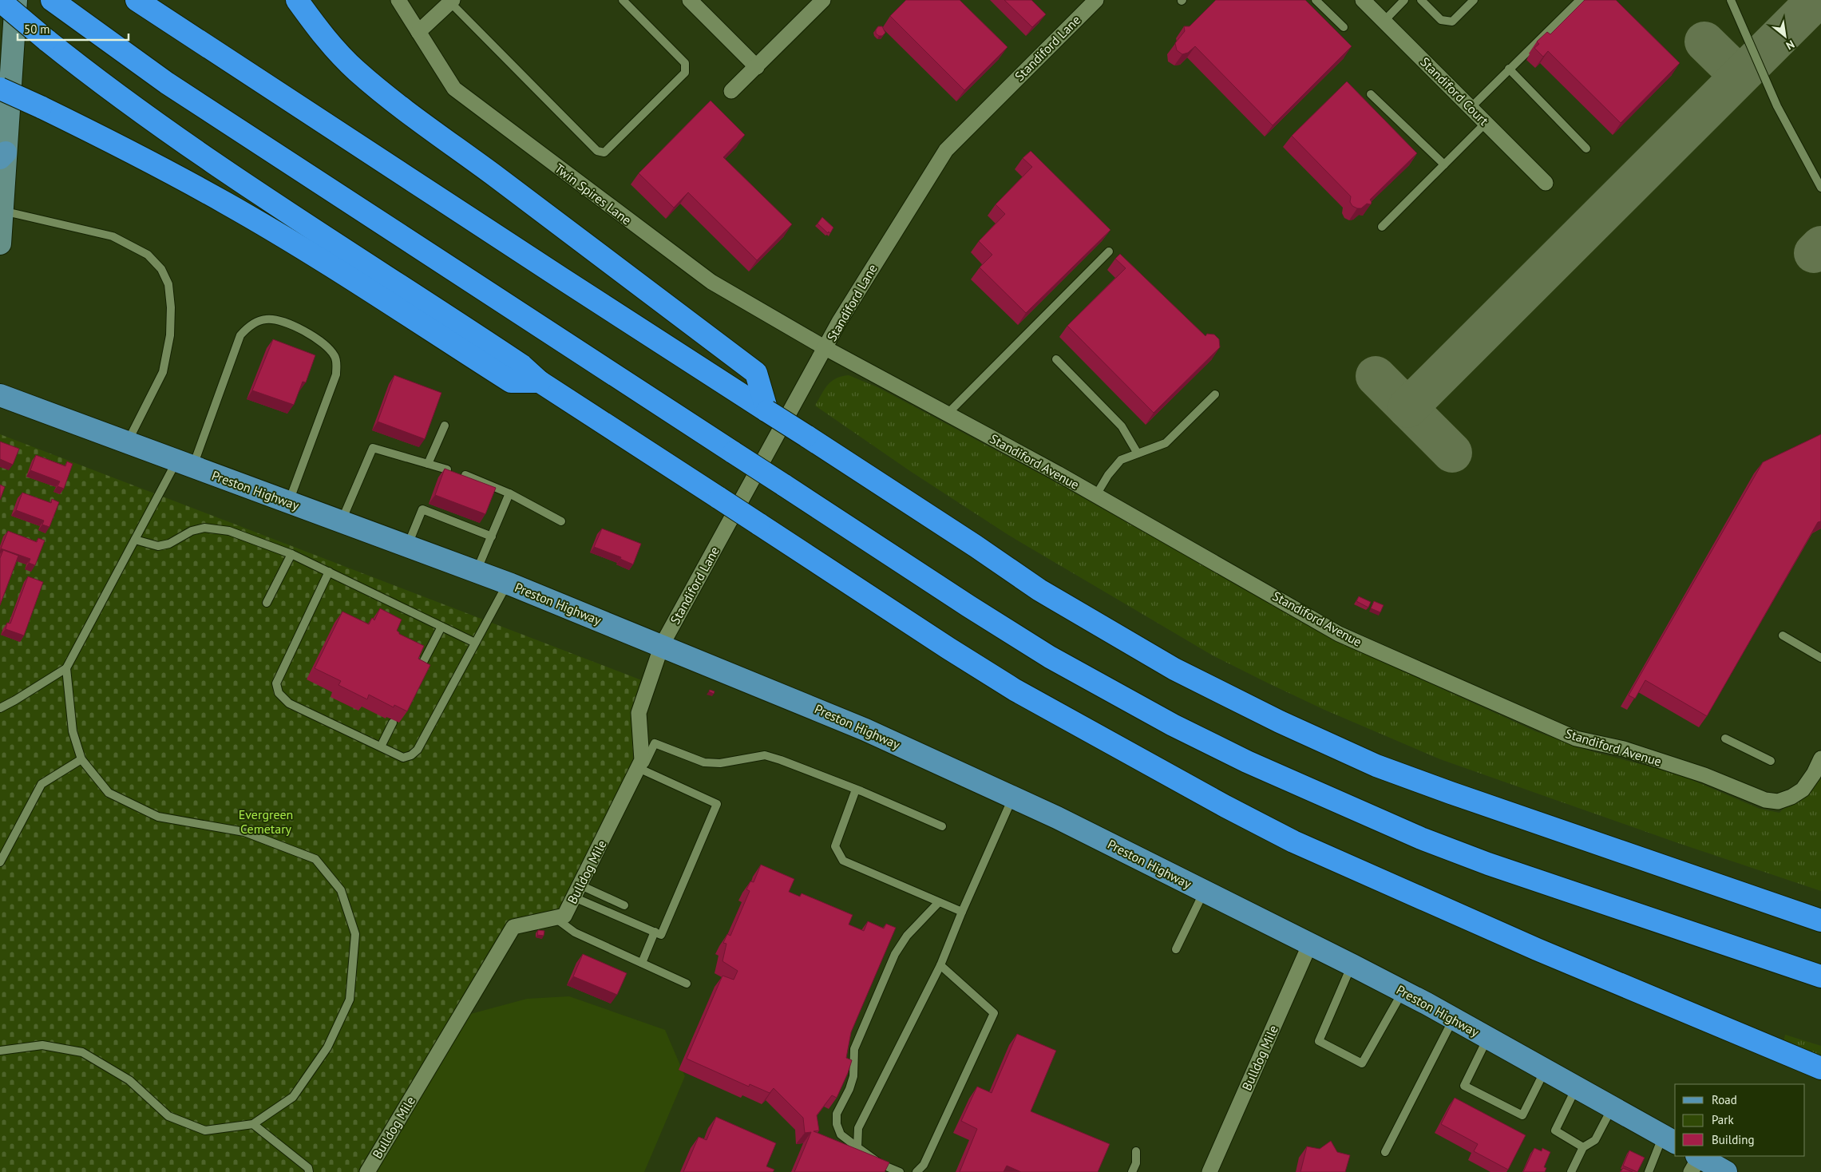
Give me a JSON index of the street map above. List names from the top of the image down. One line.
{"streets":{"main road":["Preston Highway"],"street":["Standiford Lane","Standiford Court","Twin Spires Lane","Standiford Avenue","Bulldog Mile"]},"crossings":[["Standiford Lane","Twin Spires Lane"],["Standiford Lane","Standiford Avenue"],["Standiford Lane","Preston Highway"],["Standiford Lane","Bulldog Mile"],["Twin Spires Lane","Standiford Avenue"],["Preston Highway","Bulldog Mile"]],"parks":["Evergreen Cemetary"],"legend":["Road","Park","Building"],"scale_bar":"50 m","north":"bottom right"}
